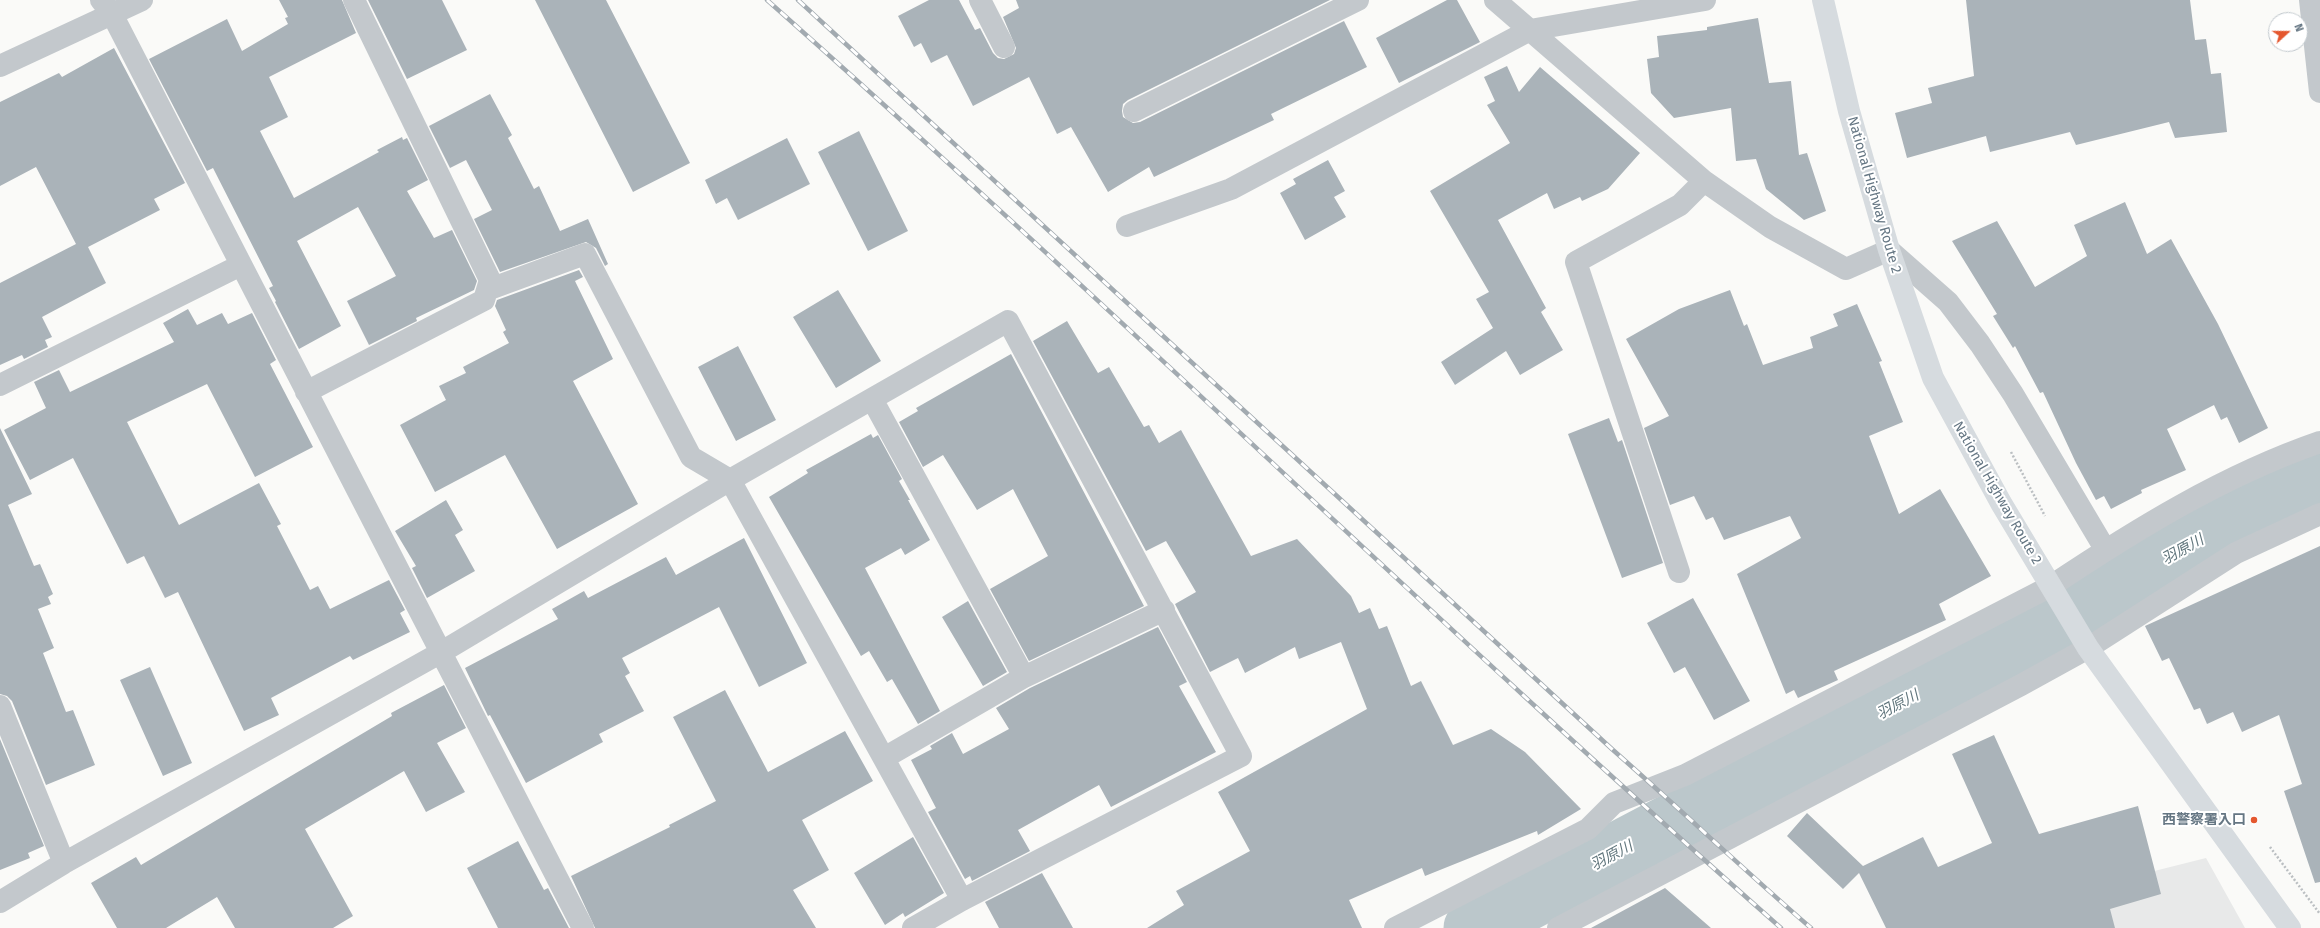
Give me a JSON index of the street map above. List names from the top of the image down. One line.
{"streets":{"highway":["National Highway Route 2"]},"water":["羽原川"],"places":["西警察署入口"],"north":"right"}
